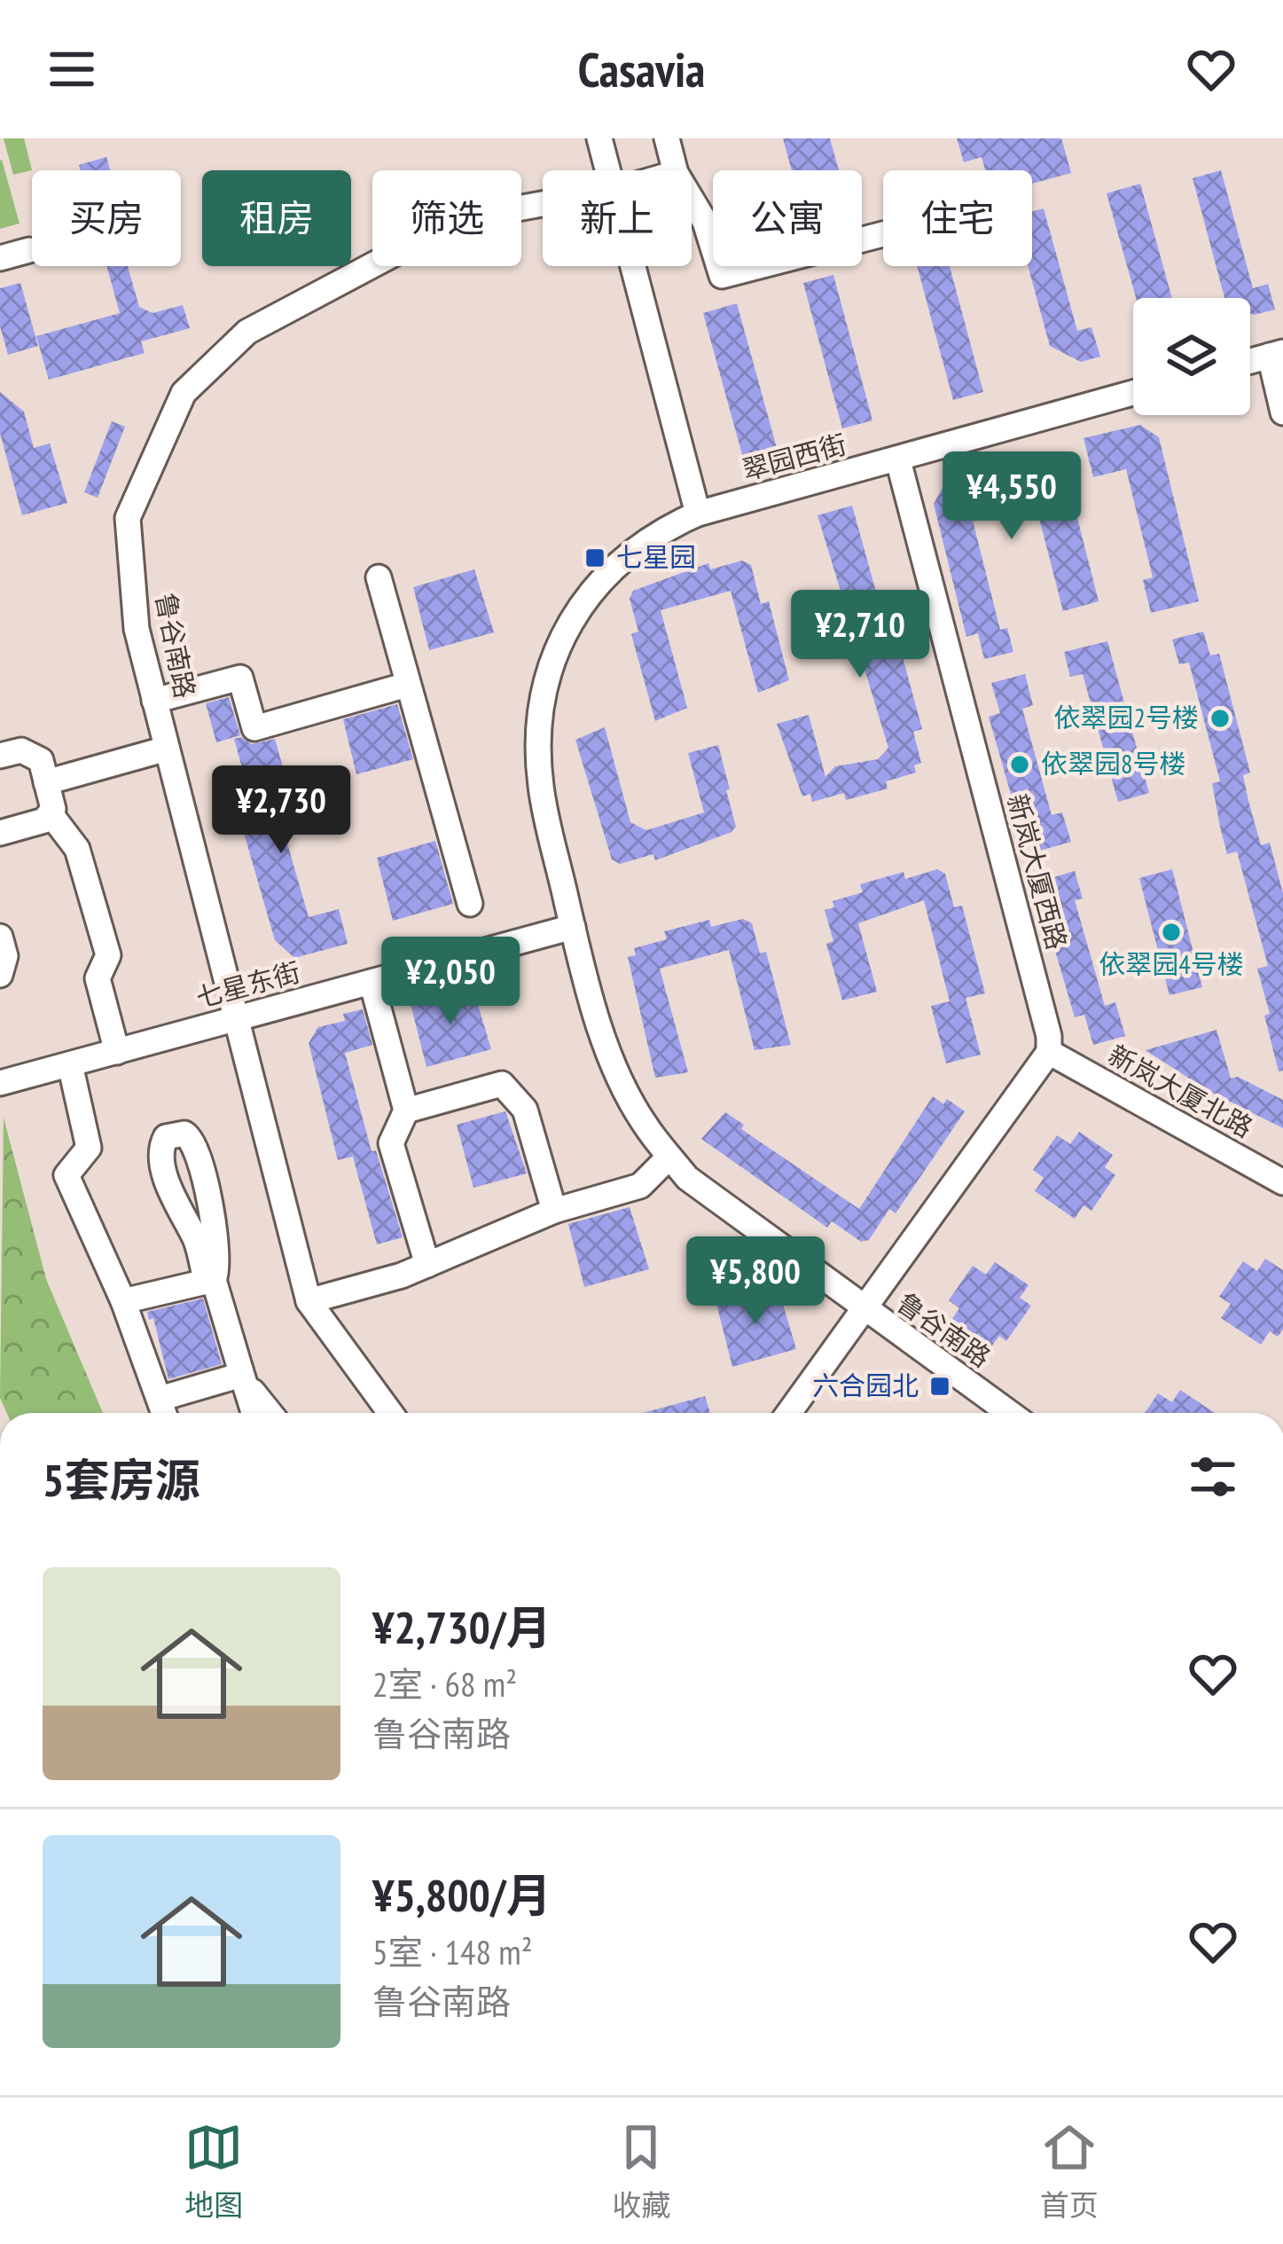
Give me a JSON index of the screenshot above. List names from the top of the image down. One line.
{"streets":{"street":["翠园西街","鲁谷南路","新岚大厦西路","七星东街","新岚大厦北路"]},"crossings":[["翠园西街","鲁谷南路"],["翠园西街","新岚大厦西路"],["鲁谷南路","七星东街"],["新岚大厦西路","新岚大厦北路"]],"places":{"transit":["七星园","六合园北"],"other":["依翠园2号楼","依翠园8号楼","依翠园4号楼"]},"page":{"header":"Casavia","chip":["买房","租房","筛选","新上","公寓","住宅"],"price":["¥4,550","¥2,710","¥2,730","¥2,050","¥5,800"],"heading":"5套房源","list":[{"name":"¥2,730/月","note":"2室 · 68 m² · 鲁谷南路"},{"name":"¥5,800/月","note":"5室 · 148 m² · 鲁谷南路"}],"tabs":["地图","收藏","首页"]}}
